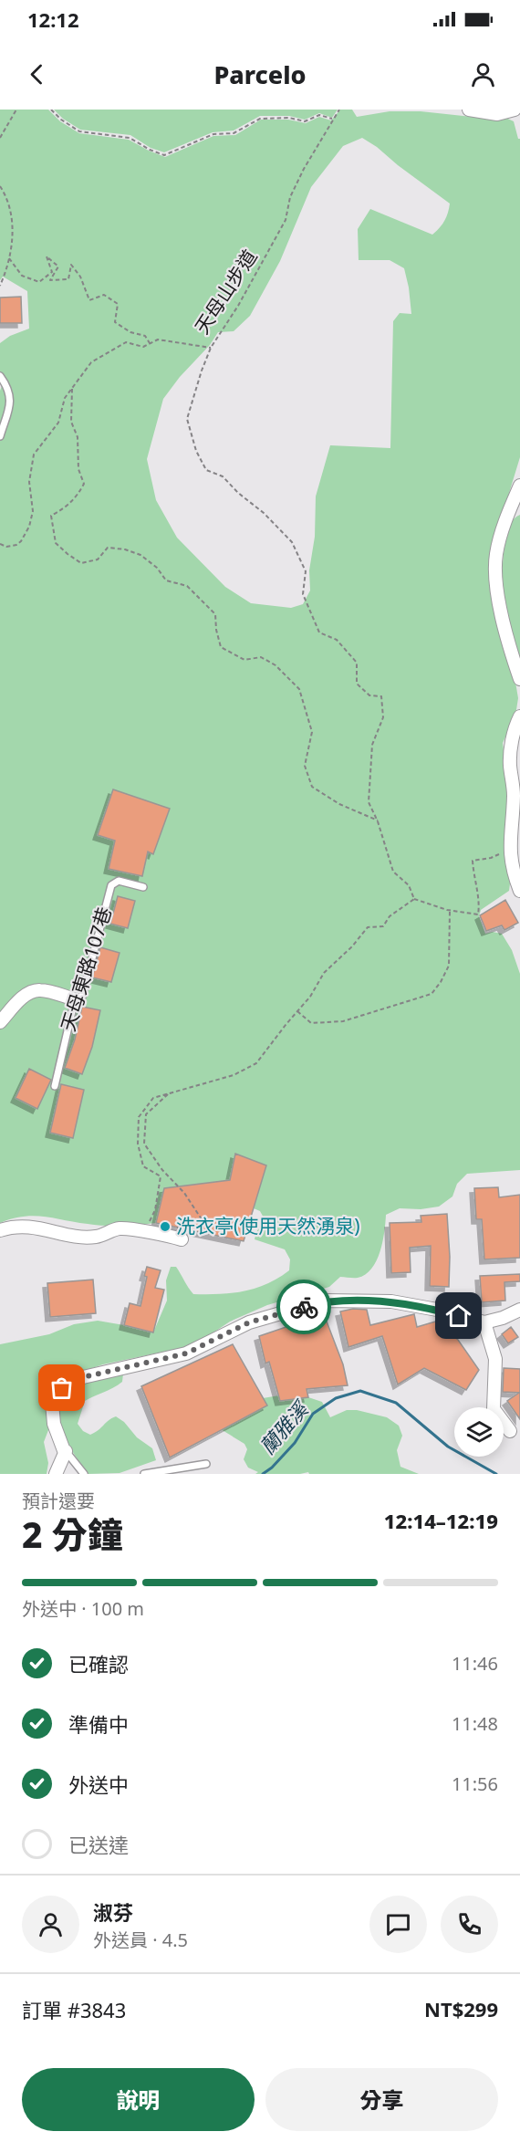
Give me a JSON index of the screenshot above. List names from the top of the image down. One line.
{"streets":{"lane":["天母東路107巷"],"path":["天母山步道"]},"water":["蘭雅溪"],"places":["洗衣亭(使用天然湧泉)"],"page":{"status":"12:12","header":"Parcelo","heading":["2 分鐘","預計還要","12:14–12:19"],"panel":["淑芬","外送員 · 4.5","訂單 #3843","NT$299"],"bar":"外送中 · 100 m","list":[["已確認","11:46"],["準備中","11:48"],["外送中","11:56"],"已送達"],"buttons":["說明","分享"]}}
